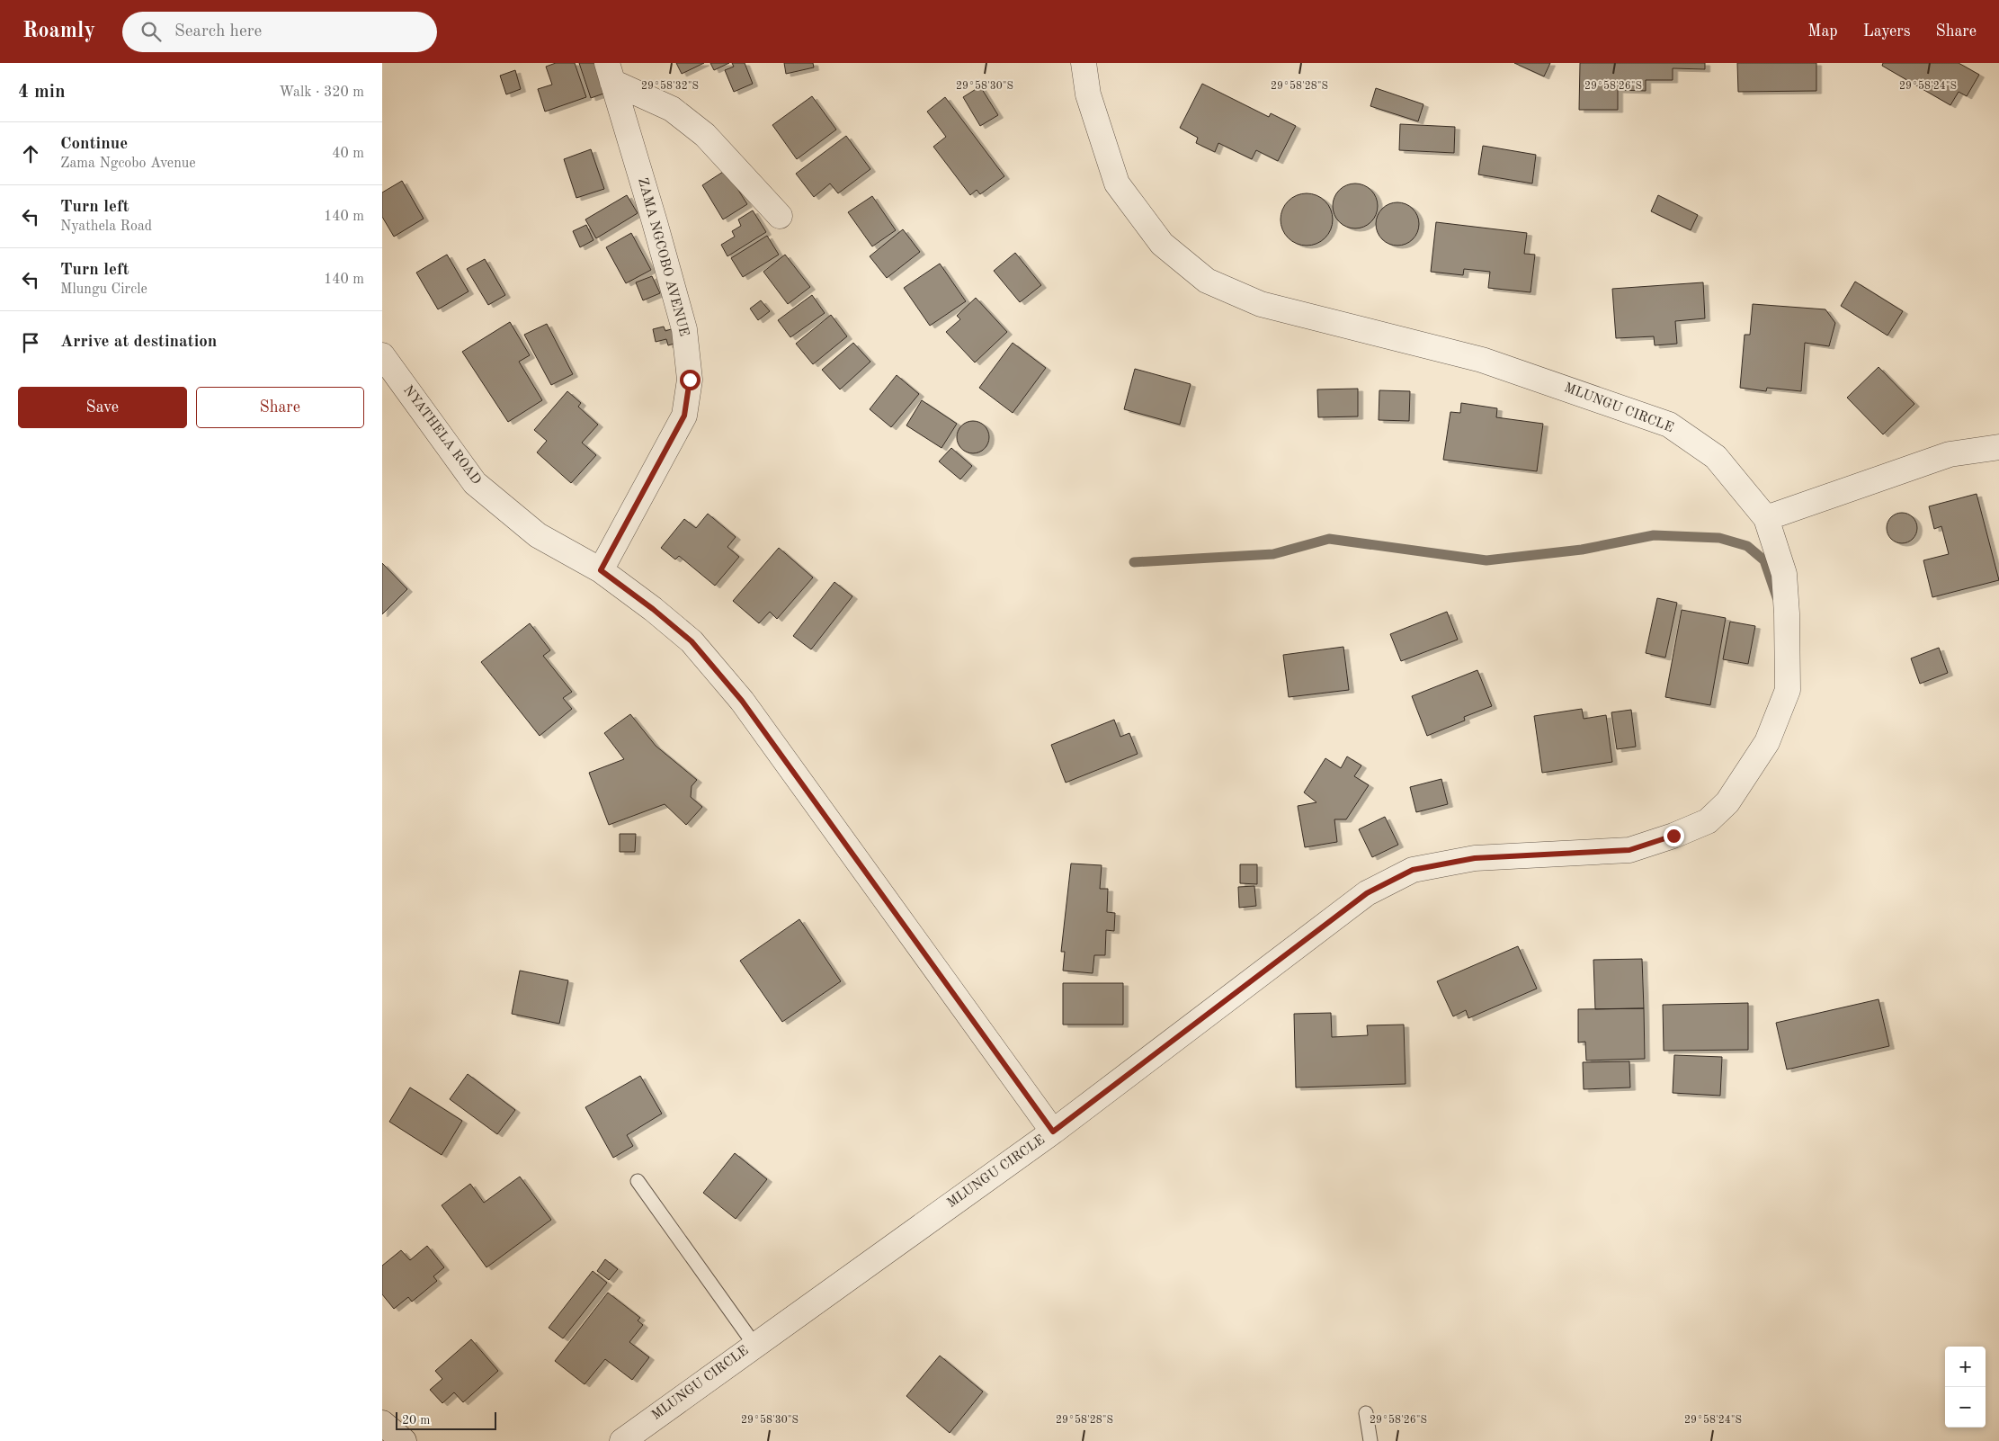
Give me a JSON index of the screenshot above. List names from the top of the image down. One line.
{"streets":{"street":["ZAMA NGCOBO AVENUE","MLUNGU CIRCLE","NYATHELA ROAD"]},"crossings":[["ZAMA NGCOBO AVENUE","NYATHELA ROAD"],["MLUNGU CIRCLE","NYATHELA ROAD"]],"scale_bar":"20 m","page":{"header":"Roamly","search":"Search here","nav":["Map","Layers","Share"],"heading":["4 min","Walk · 320 m"],"list":[["Continue","Zama Ngcobo Avenue","40 m"],["Turn left","Nyathela Road","140 m"],["Turn left","Mlungu Circle","140 m"],"Arrive at destination"],"buttons":["Save","Share"],"map_buttons":["+","−"],"scale":"20 m"},"coordinates":["29°58'32\"S","29°58'30\"S","29°58'28\"S","29°58'26\"S","29°58'24\"S"]}
